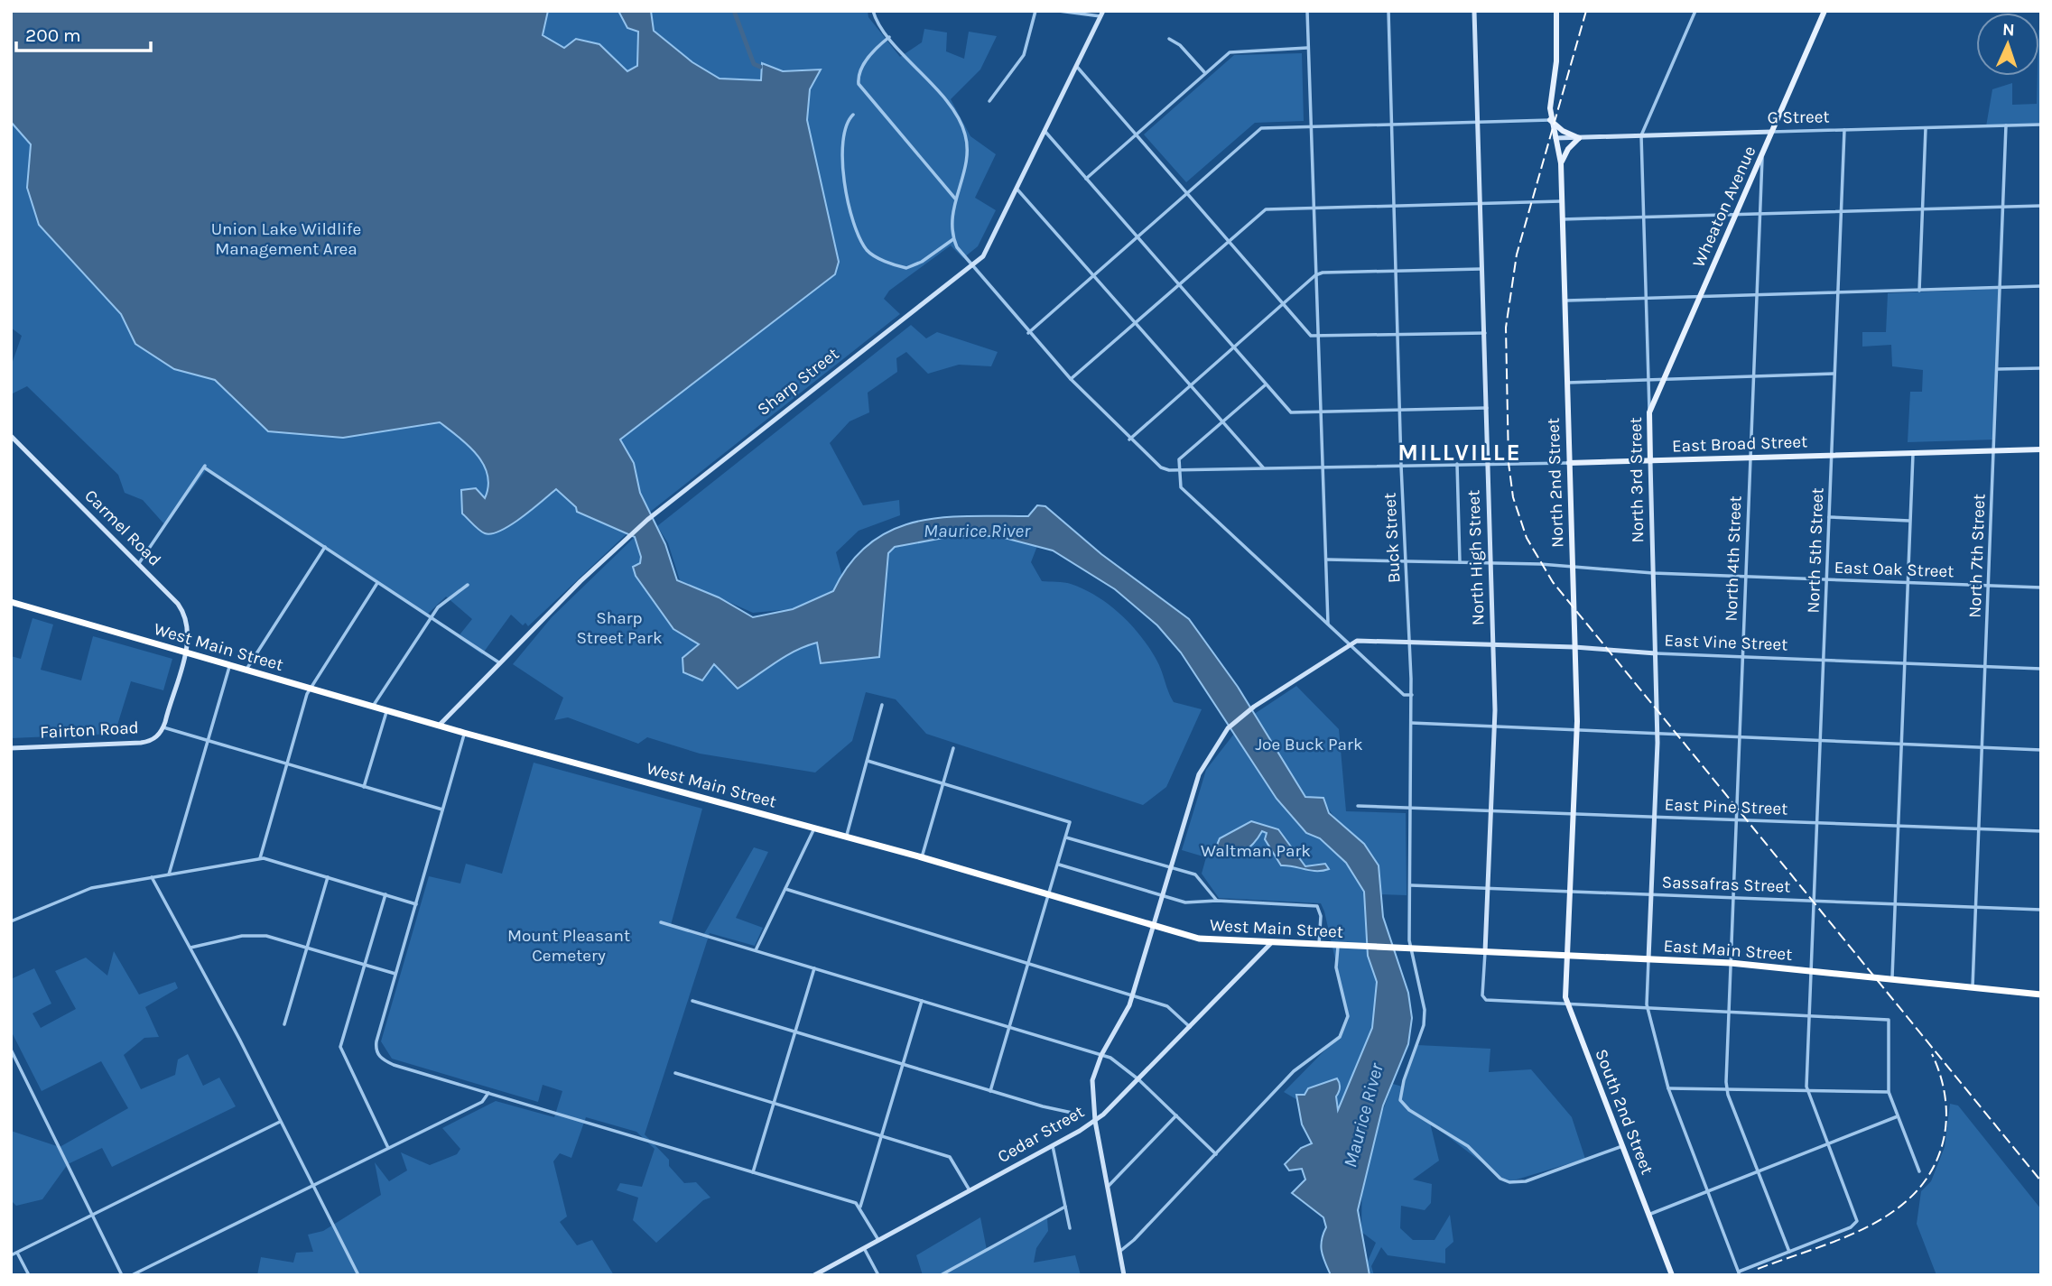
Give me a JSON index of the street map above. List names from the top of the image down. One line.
{"streets":{"highway":["West Main Street","East Main Street"],"main road":["Wheaton Avenue","East Broad Street","North 3rd Street","North 2nd Street","South 2nd Street"],"street":["G Street","Sharp Street","Carmel Road","Buck Street","North 5th Street","North 7th Street","North High Street","North 4th Street","East Oak Street","East Vine Street","Fairton Road","East Pine Street","Sassafras Street","Cedar Street"]},"crossings":[["G Street","Wheaton Avenue"],["G Street","North 3rd Street"],["G Street","North 2nd Street"],["G Street","North 5th Street"],["G Street","North 7th Street"],["Wheaton Avenue","North 3rd Street"],["Wheaton Avenue","North 4th Street"],["Sharp Street","West Main Street"],["East Broad Street","North 3rd Street"],["East Broad Street","North 2nd Street"],["East Broad Street","Buck Street"],["East Broad Street","North 5th Street"],["East Broad Street","North 7th Street"],["East Broad Street","North High Street"],["East Broad Street","North 4th Street"],["North 3rd Street","East Oak Street"],["North 3rd Street","East Vine Street"],["North 3rd Street","East Pine Street"],["North 3rd Street","Sassafras Street"],["North 3rd Street","East Main Street"],["North 2nd Street","East Oak Street"],["North 2nd Street","East Vine Street"],["North 2nd Street","East Pine Street"],["North 2nd Street","Sassafras Street"],["North 2nd Street","East Main Street"],["North 2nd Street","South 2nd Street"],["Carmel Road","West Main Street"],["Carmel Road","Fairton Road"],["Buck Street","East Oak Street"],["Buck Street","East Vine Street"],["Buck Street","West Main Street"],["Buck Street","East Pine Street"],["Buck Street","Sassafras Street"],["Buck Street","East Main Street"],["Buck Street","South 2nd Street"],["North 5th Street","East Oak Street"],["North 5th Street","East Vine Street"],["North 5th Street","East Pine Street"],["North 5th Street","Sassafras Street"],["North 5th Street","East Main Street"],["North 7th Street","East Oak Street"],["North 7th Street","East Vine Street"],["North 7th Street","East Pine Street"],["North 7th Street","Sassafras Street"],["North 7th Street","East Main Street"],["North High Street","East Oak Street"],["North High Street","East Vine Street"],["North High Street","East Pine Street"],["North High Street","Sassafras Street"],["North High Street","East Main Street"],["North 4th Street","East Oak Street"],["North 4th Street","East Vine Street"],["North 4th Street","East Pine Street"],["North 4th Street","Sassafras Street"],["North 4th Street","East Main Street"],["West Main Street","East Main Street"],["West Main Street","Cedar Street"],["East Main Street","South 2nd Street"]],"districts":["MILLVILLE"],"water":["Maurice River"],"parks":["Union Lake Wildlife Management Area","Sharp Street Park","Joe Buck Park","Waltman Park","Mount Pleasant Cemetery"],"scale_bar":"200 m","north":"top"}
